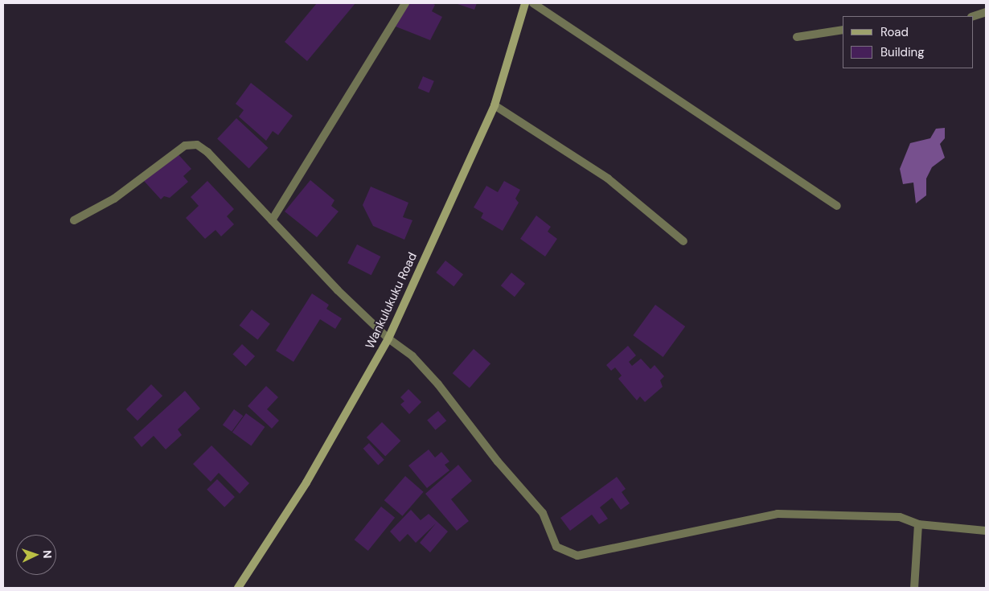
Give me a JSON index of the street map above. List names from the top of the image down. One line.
{"streets":{"main road":["Wankulukuku Road"]},"legend":["Road","Building"],"north":"right"}
